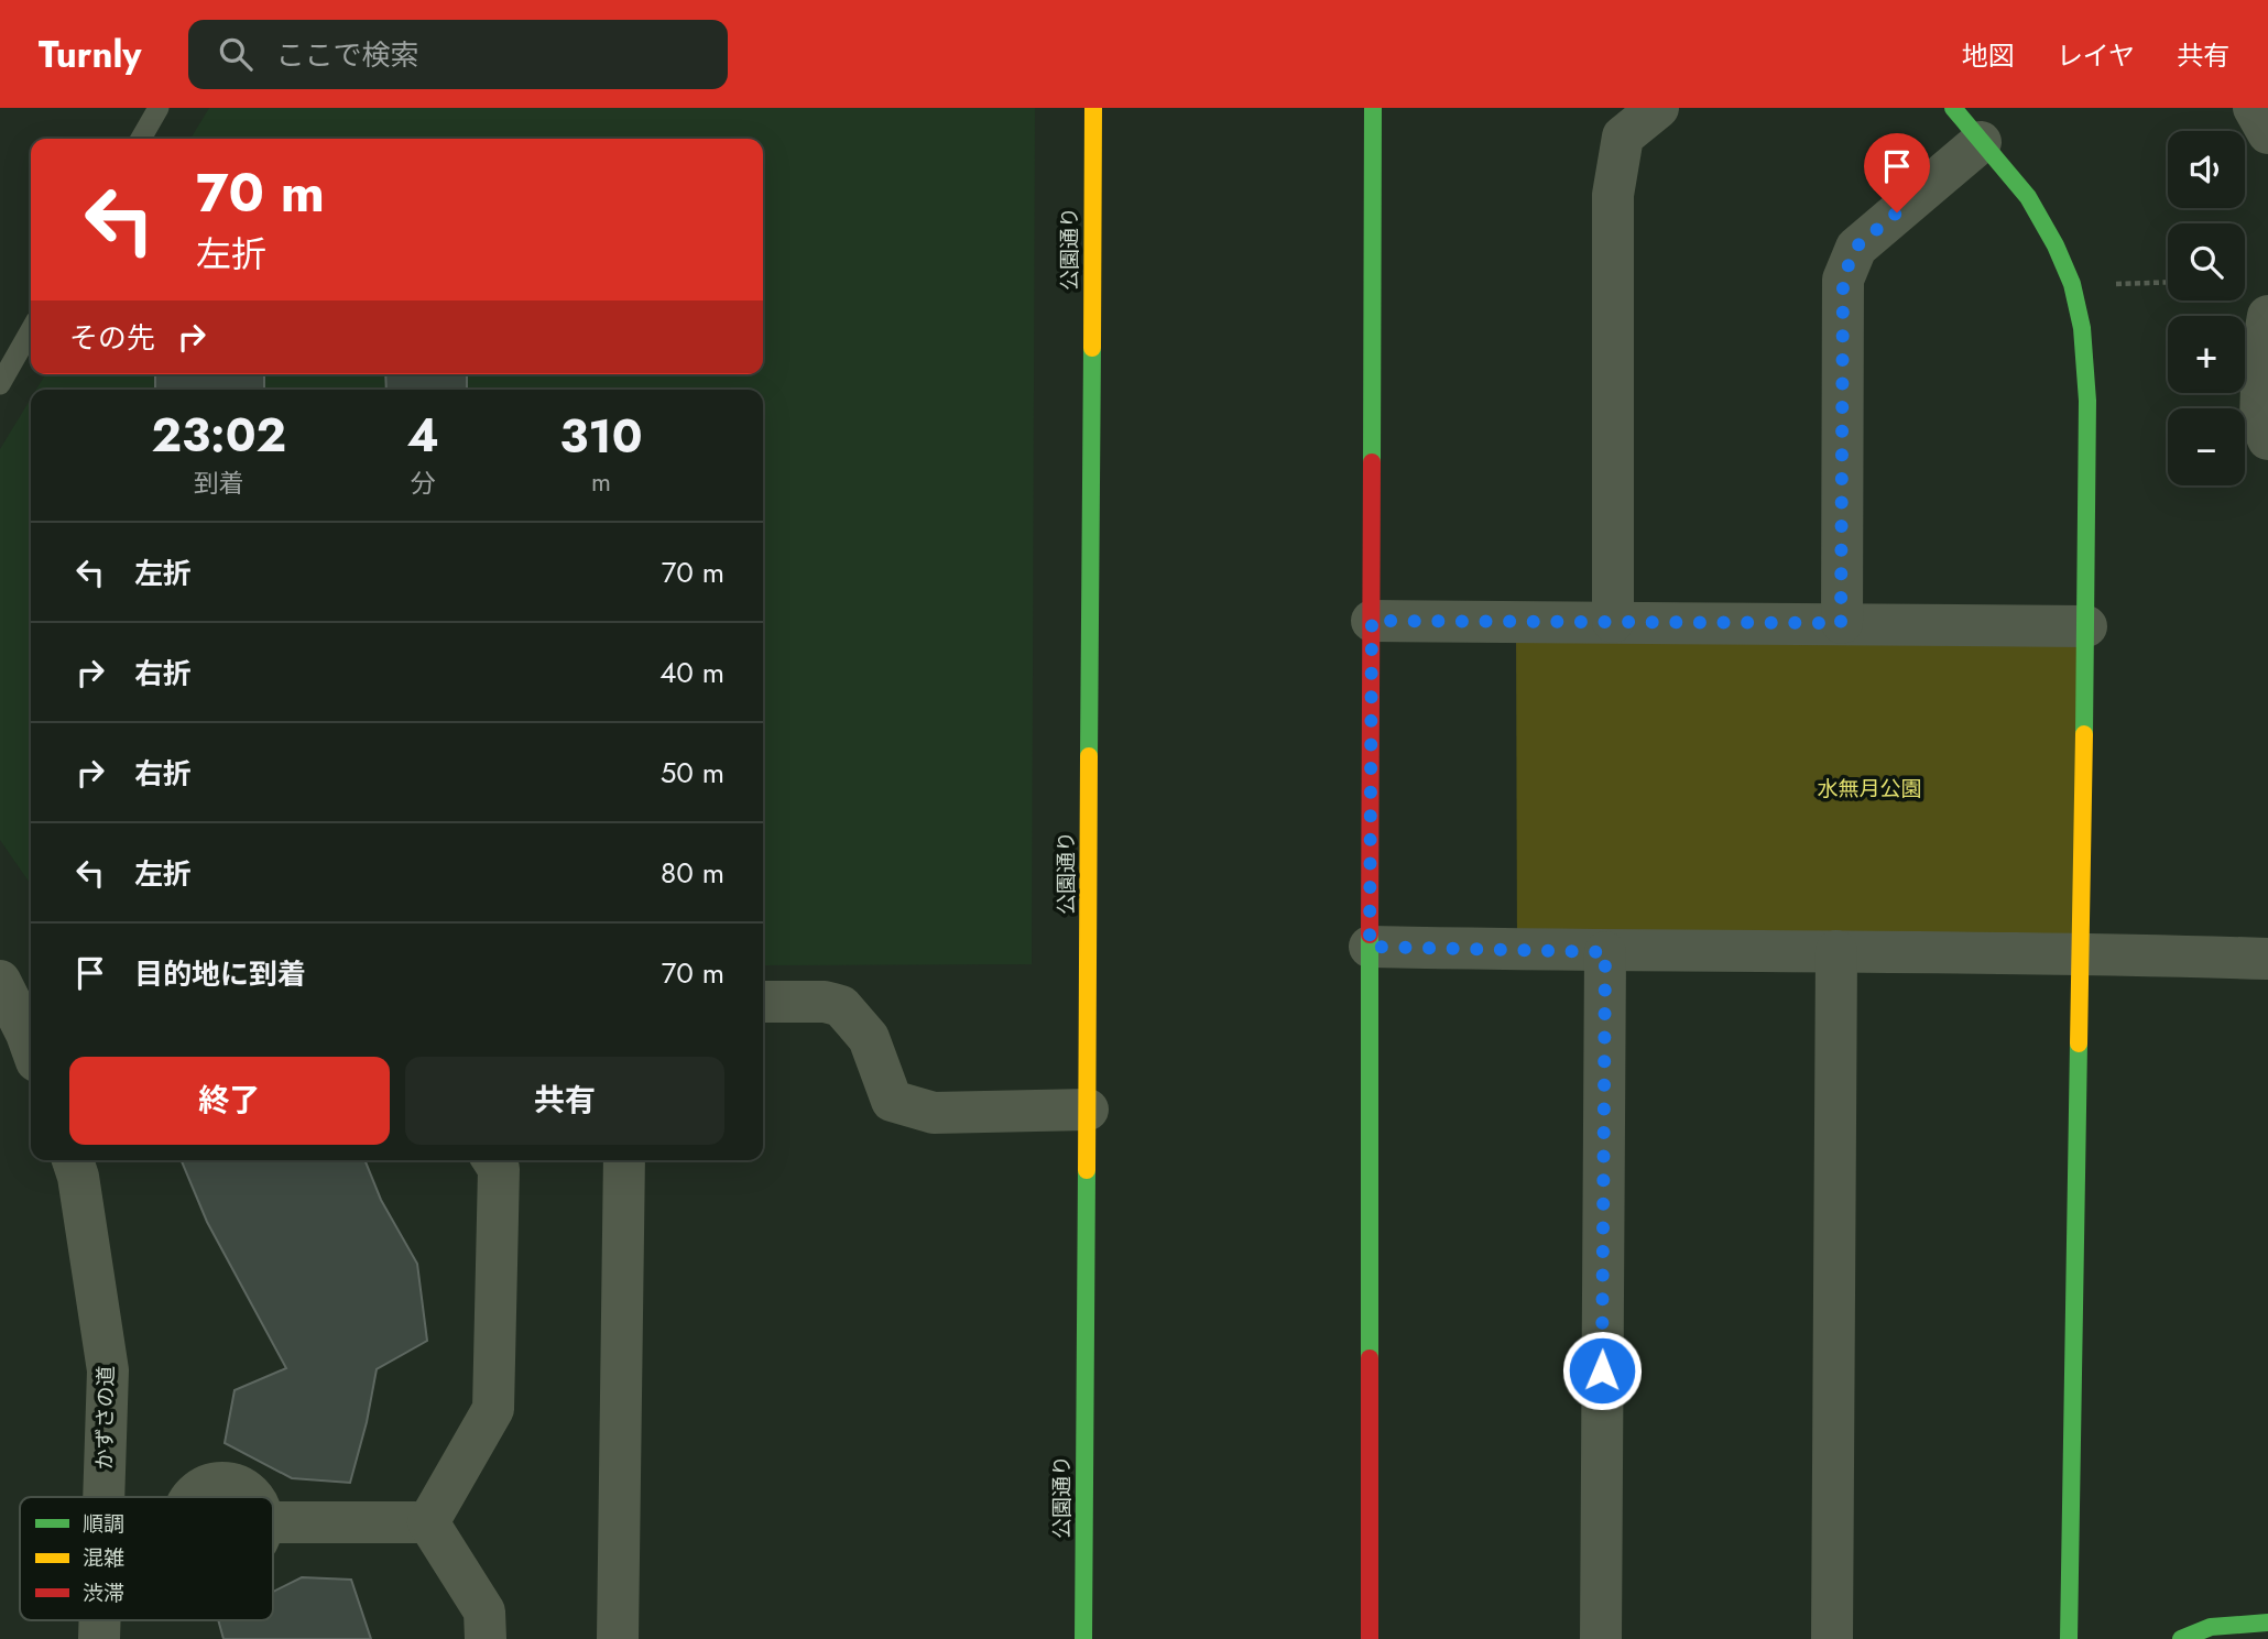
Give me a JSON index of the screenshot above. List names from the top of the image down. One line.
{"streets":{"street":["公園通り","かずさの道"]},"parks":["水無月公園"],"legend":["順調","混雑","渋滞"],"page":{"header":"Turnly","search":"ここで検索","nav":["地図","レイヤ","共有"],"map_buttons":["+","−"],"turn":["70 m","左折"],"then":"その先","eta":["23:02","到着","4","分","310","m"],"list":[{"name":"左折","value":"70 m"},{"name":"右折","value":"40 m"},{"name":"右折","value":"50 m"},{"name":"左折","value":"80 m"},{"name":"目的地に到着","value":"70 m"}],"buttons":["終了","共有"]}}
